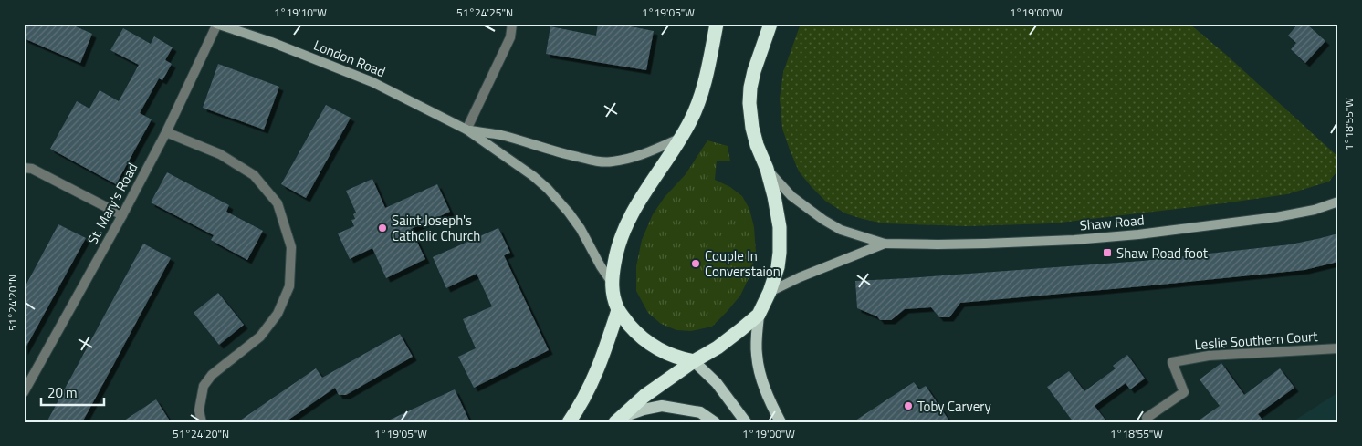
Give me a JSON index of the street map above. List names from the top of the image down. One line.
{"streets":{"main road":["London Road","Shaw Road"],"street":["St. Mary's Road","Leslie Southern Court"]},"crossings":[["London Road","St. Mary's Road"]],"places":{"other":["Saint Joseph's Catholic Church","Couple In Converstaion","Toby Carvery"],"transit":["Shaw Road foot"]},"scale_bar":"20 m","coordinates":["1°19'10\"W","51°24'25\"N","1°19'05\"W","1°19'00\"W","1°18'55\"W","51°24'20\"N"]}
